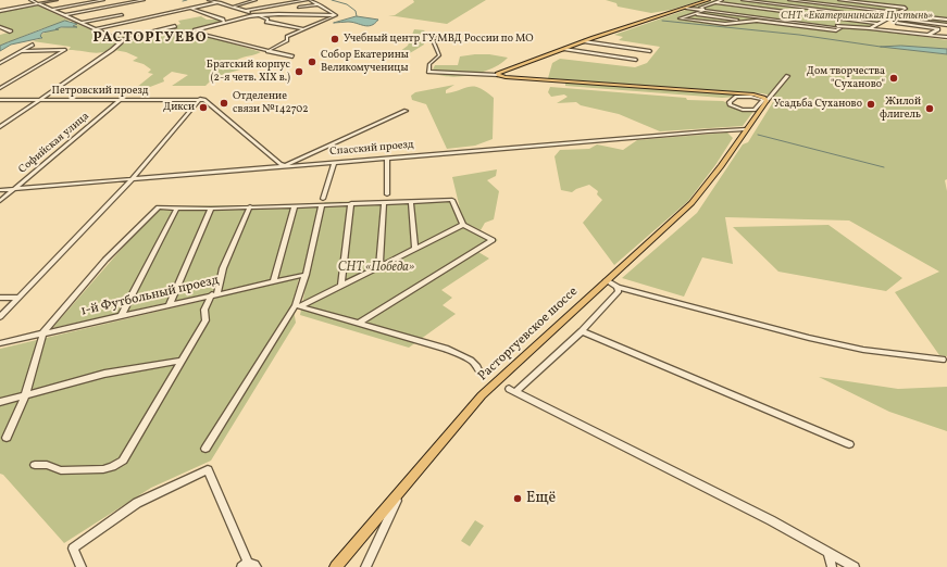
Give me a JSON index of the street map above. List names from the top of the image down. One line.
{"streets":{"main road":["Расторгуевское шоссе"],"street":["Петровский проезд","Софийская улица","Спасский проезд","1-й Футбольный проезд"]},"crossings":[["Петровский проезд","Софийская улица"],["Софийская улица","Спасский проезд"],["Спасский проезд","Расторгуевское шоссе"]],"districts":["РАСТОРГУЕВО"],"parks":["СНТ «Екатерининская Пустынь»","СНТ «Победа»"],"places":["Учебный центр ГУ МВД России по МО","Собор Екатерины Великомученицы","Братский корпус (2-я четв. XIX в.)","Дом творчества \"Суханово\"","Отделение связи №142702","Усадьба Суханово","Дикси","Жилой флигель","Ещё"]}
